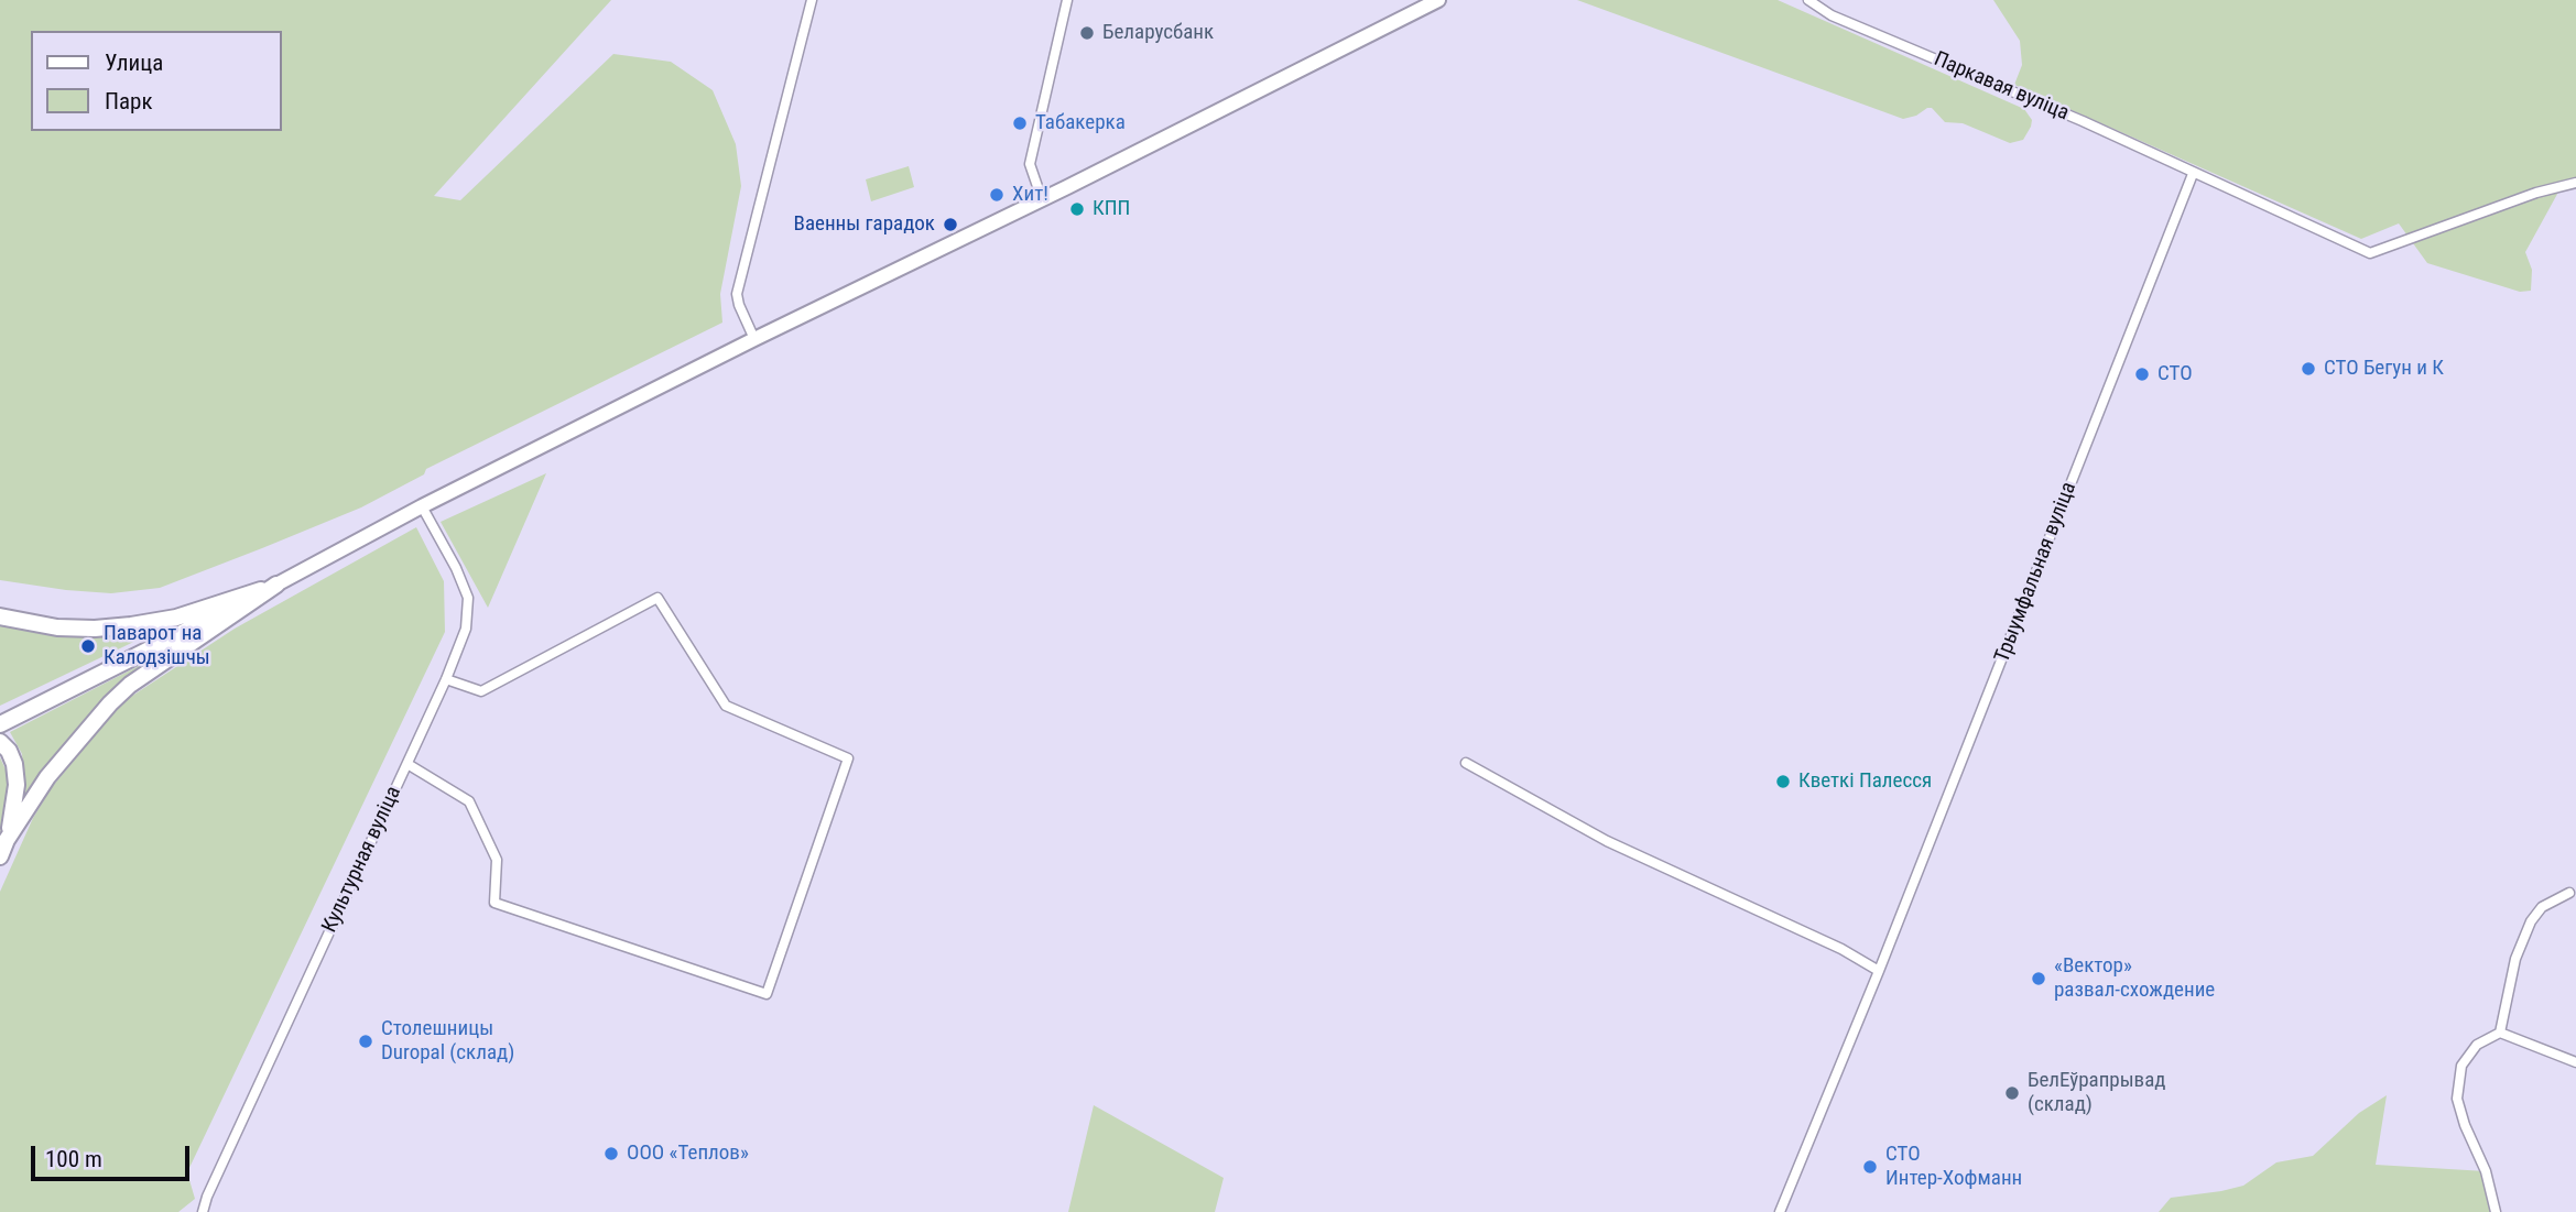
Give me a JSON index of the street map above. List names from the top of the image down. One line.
{"streets":{"street":["Паркавая вуліца","Трыумфальная вуліца","Культурная вуліца"]},"crossings":[["Паркавая вуліца","Трыумфальная вуліца"]],"places":["Беларусбанк","Табакерка","Хит!","КПП","Ваенны гарадок","СТО Бегун и К","СТО","Паварот на Калодзішчы","Кветкі Палесся","«Вектор» развал-схождение","Столешницы Duropal (склад)","БелЕўрапрывад (склад)","ООО «Теплов»","СТО Интер-Хофманн"],"legend":["Улица","Парк"],"scale_bar":"100 m"}
